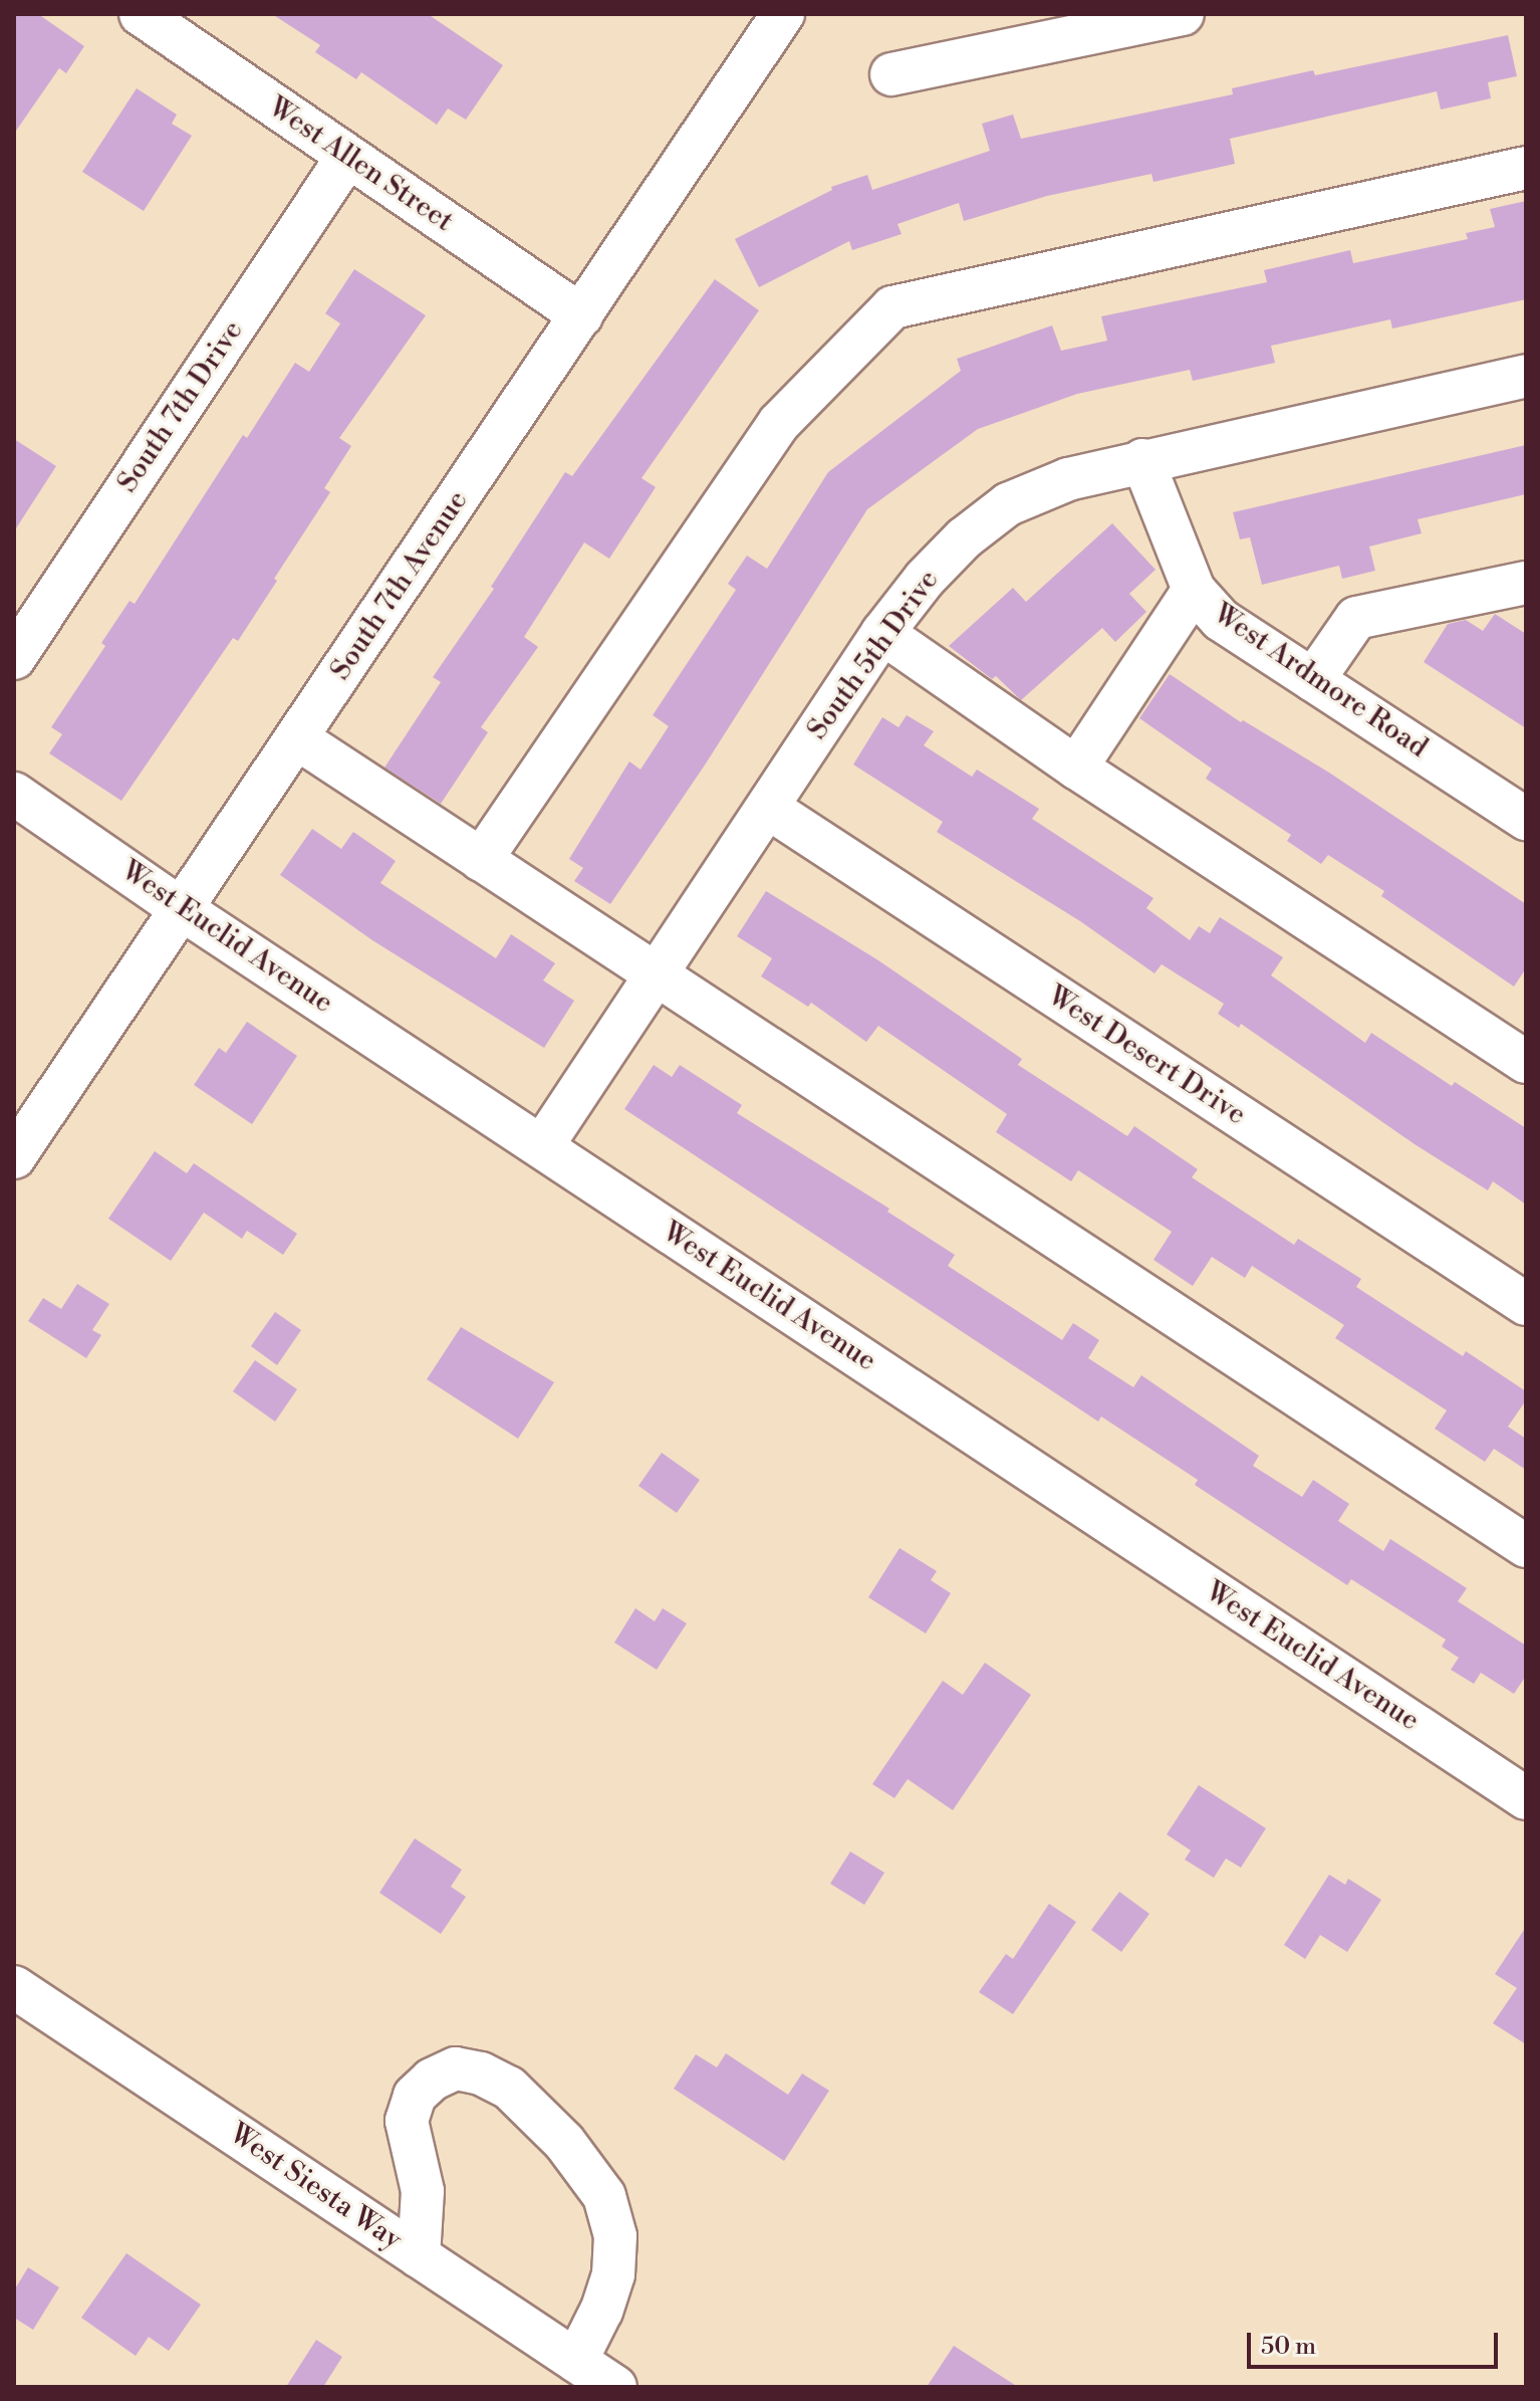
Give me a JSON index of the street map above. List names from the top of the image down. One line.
{"streets":{"street":["West Allen Street","South 7th Drive","South 7th Avenue","South 5th Drive","West Ardmore Road","West Euclid Avenue","West Desert Drive","West Siesta Way"]},"crossings":[["West Allen Street","South 7th Drive"],["West Allen Street","South 7th Avenue"],["South 7th Avenue","West Euclid Avenue"],["South 5th Drive","West Ardmore Road"],["South 5th Drive","West Euclid Avenue"],["South 5th Drive","West Desert Drive"]],"scale_bar":"50 m"}
